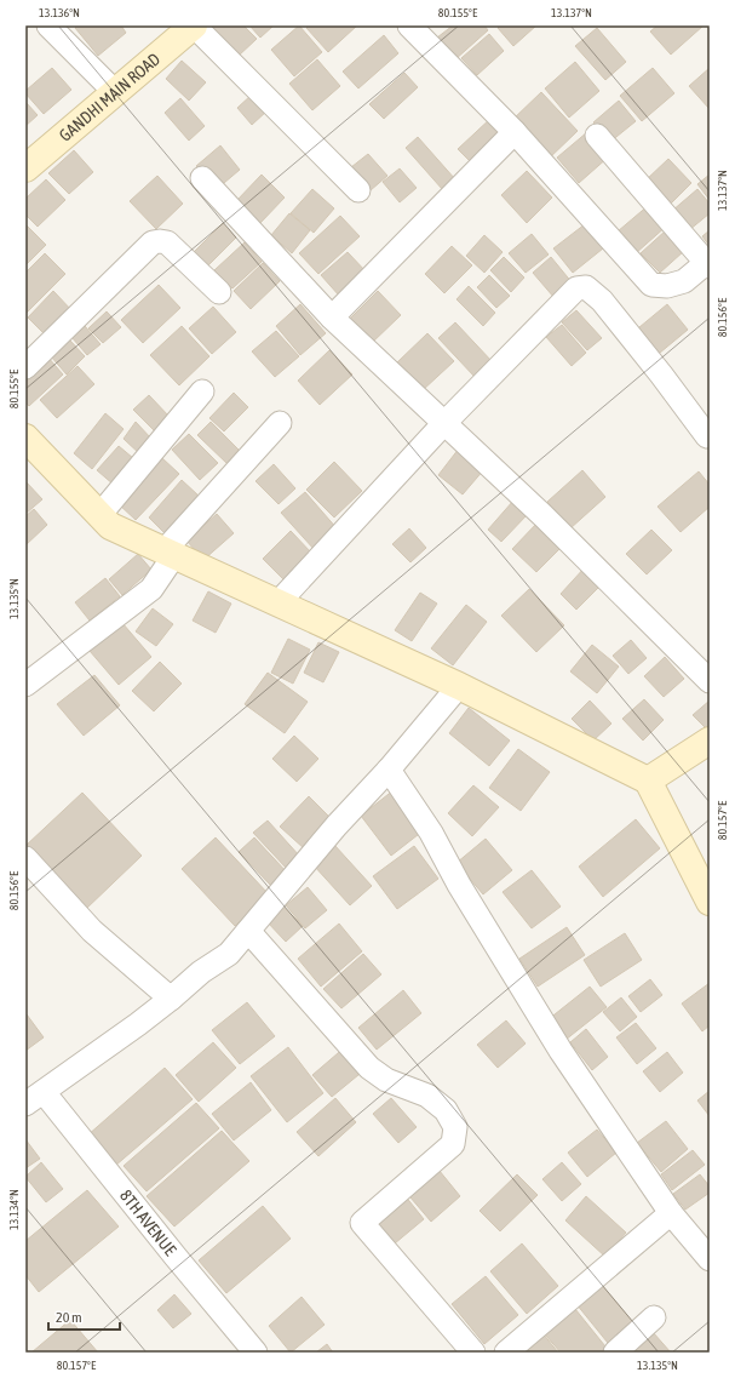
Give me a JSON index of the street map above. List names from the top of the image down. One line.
{"streets":{"street":["GANDHI MAIN ROAD","8TH AVENUE"]},"scale_bar":"20 m","coordinates":["13.136°N","80.155°E","13.137°N","80.156°E","13.135°N","80.157°E","13.134°N"]}
